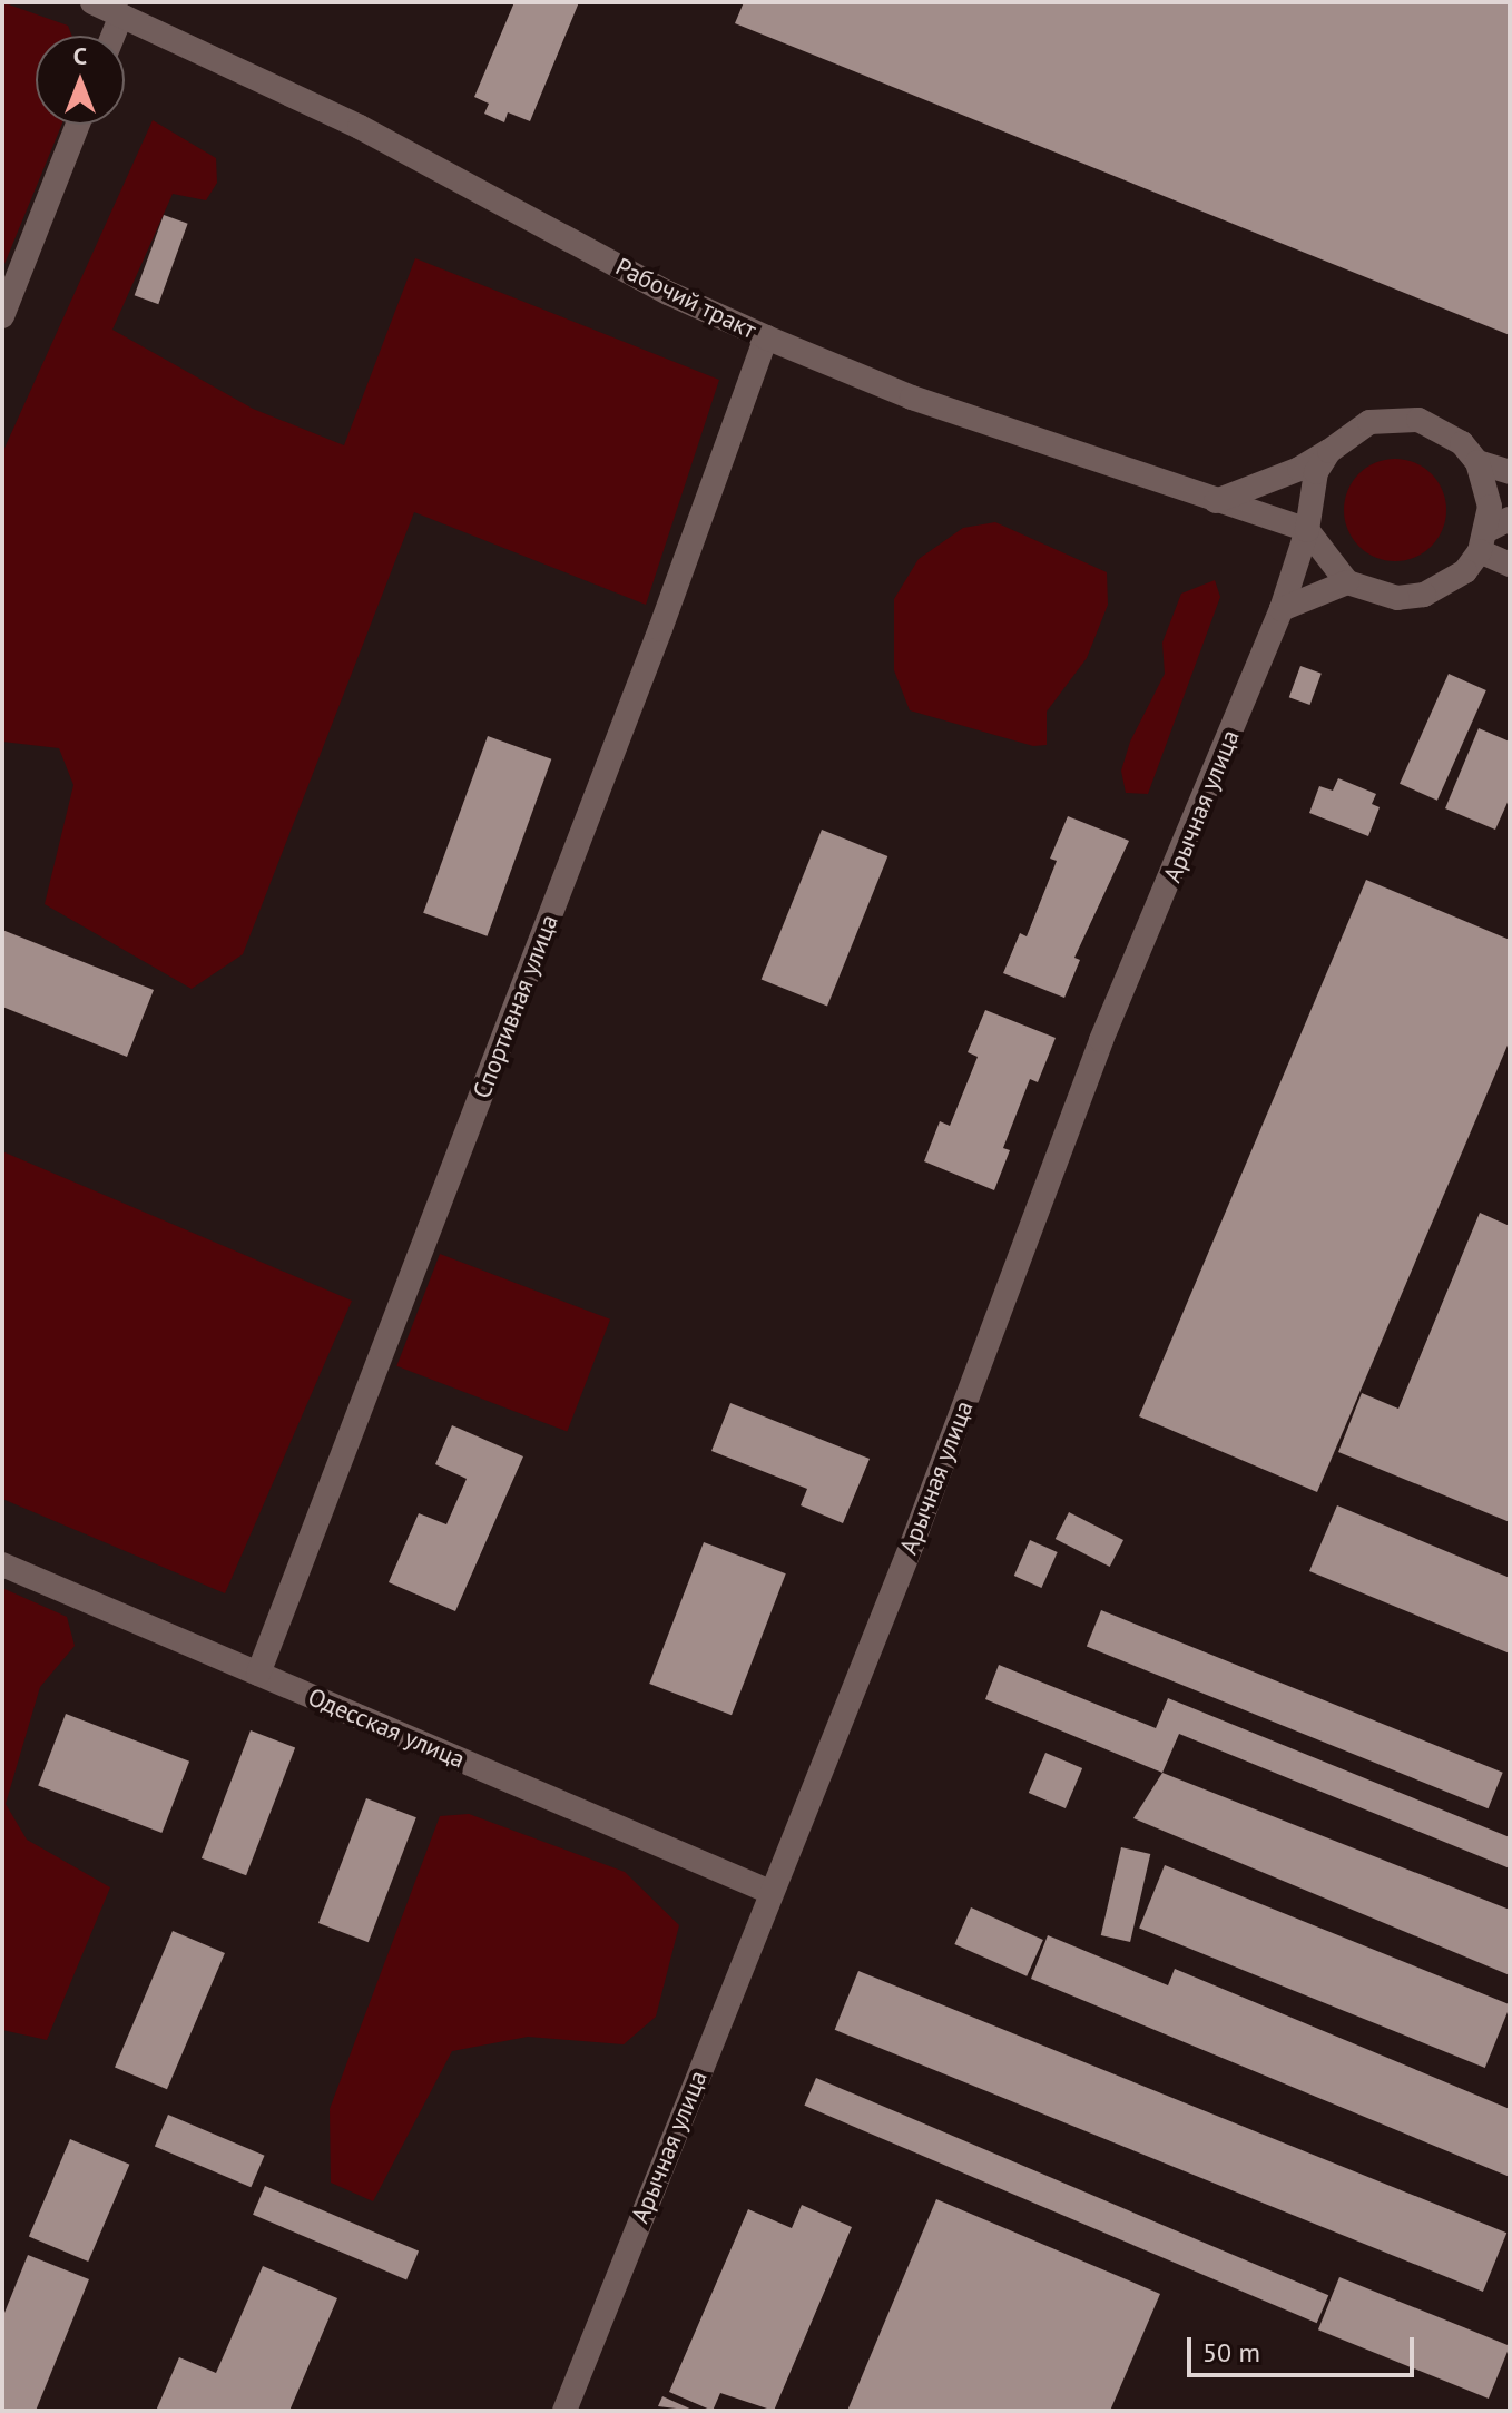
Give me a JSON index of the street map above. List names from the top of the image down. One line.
{"streets":{"street":["Рабочий тракт","Арычная улица","Спортивная улица","Одесская улица"]},"crossings":[["Рабочий тракт","Арычная улица"],["Рабочий тракт","Спортивная улица"],["Арычная улица","Одесская улица"],["Спортивная улица","Одесская улица"]],"scale_bar":"50 m","north":"top"}
